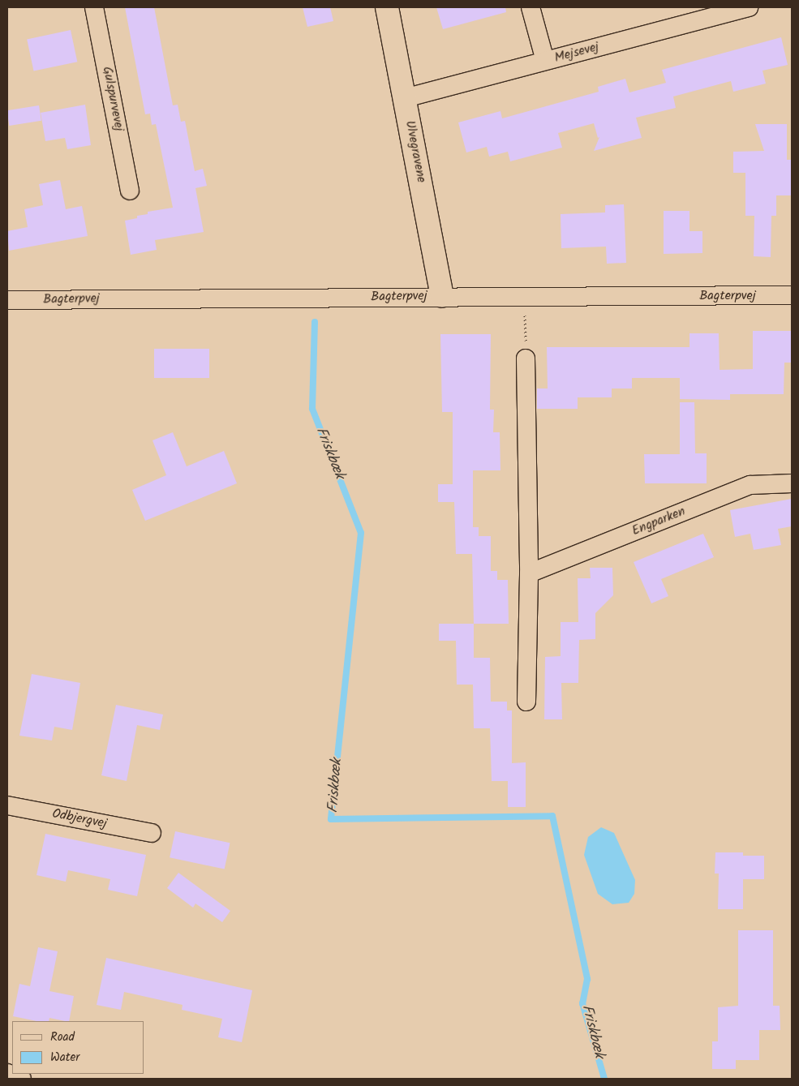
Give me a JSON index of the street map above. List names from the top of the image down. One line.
{"streets":{"street":["Mejsevej","Gulspurvevej","Ulvegravene","Bagterpvej","Engparken","Odbjergvej"]},"crossings":[["Mejsevej","Ulvegravene"],["Ulvegravene","Bagterpvej"]],"water":["Friskbæk"],"legend":["Road","Water"]}
